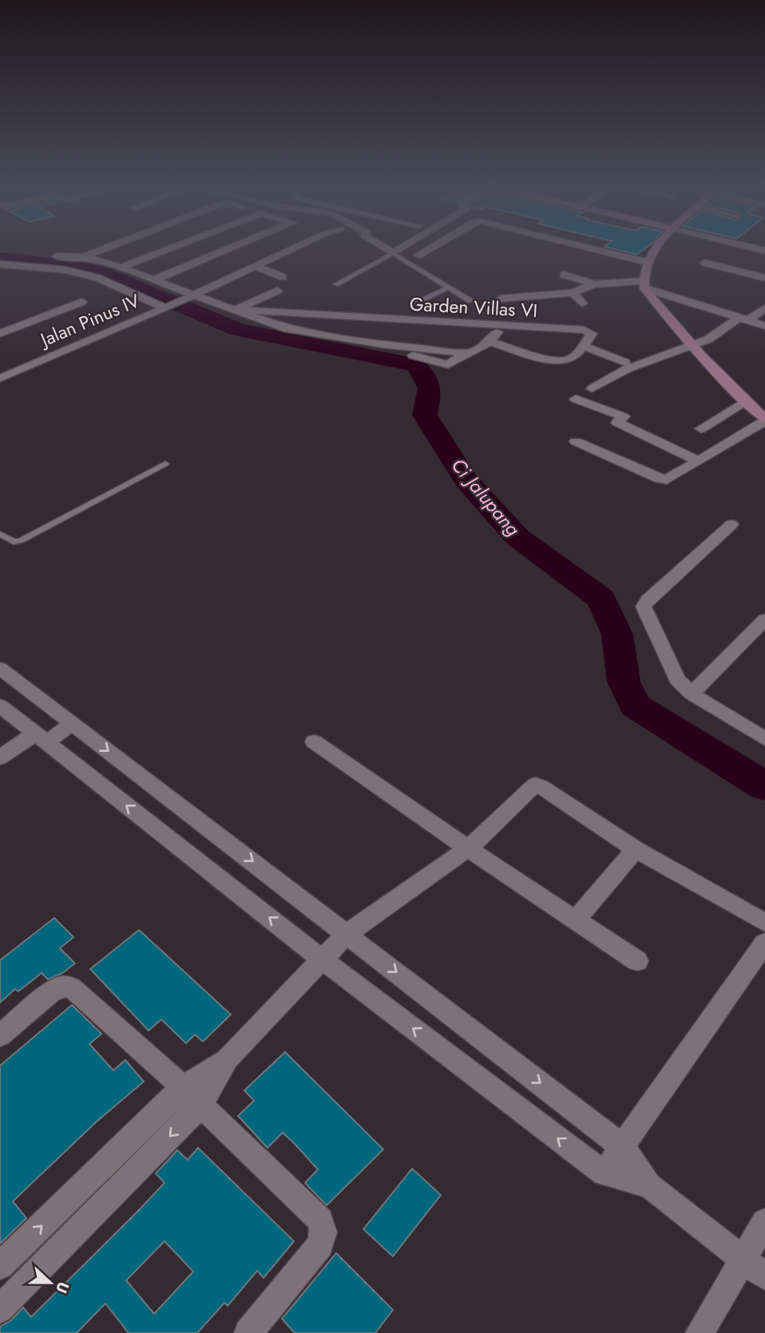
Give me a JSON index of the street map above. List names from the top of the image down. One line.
{"streets":{"street":["Garden Villas VI","Jalan Pinus IV"]},"water":["Ci Jalupang"],"north":"right"}
